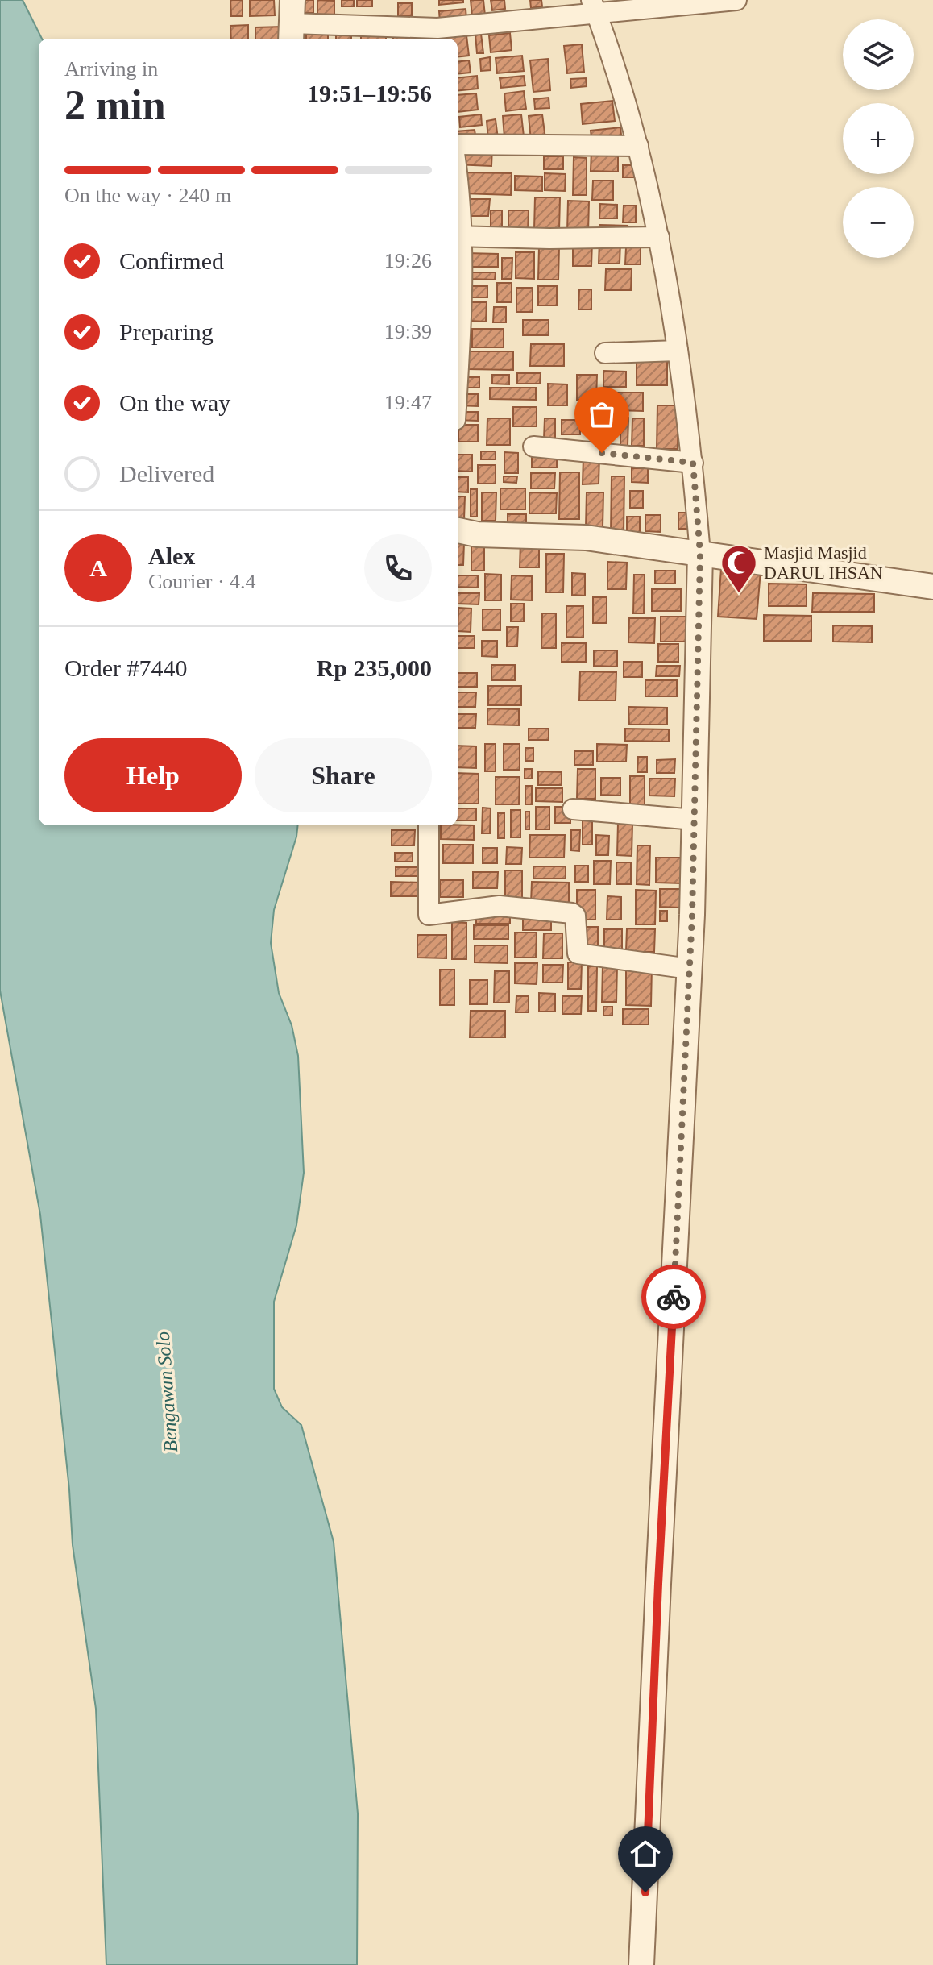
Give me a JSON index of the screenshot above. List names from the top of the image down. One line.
{"water":["Bengawan Solo"],"places":{"mosque":["Masjid Masjid DARUL IHSAN"]},"page":{"map_buttons":["+","−"],"heading":["2 min","Arriving in","19:51–19:56"],"panel":["Alex","Courier · 4.4","Order #7440","Rp 235,000"],"bar":"On the way · 240 m","list":[["Confirmed","19:26"],["Preparing","19:39"],["On the way","19:47"],"Delivered"],"round":"A","buttons":["Help","Share"]}}
